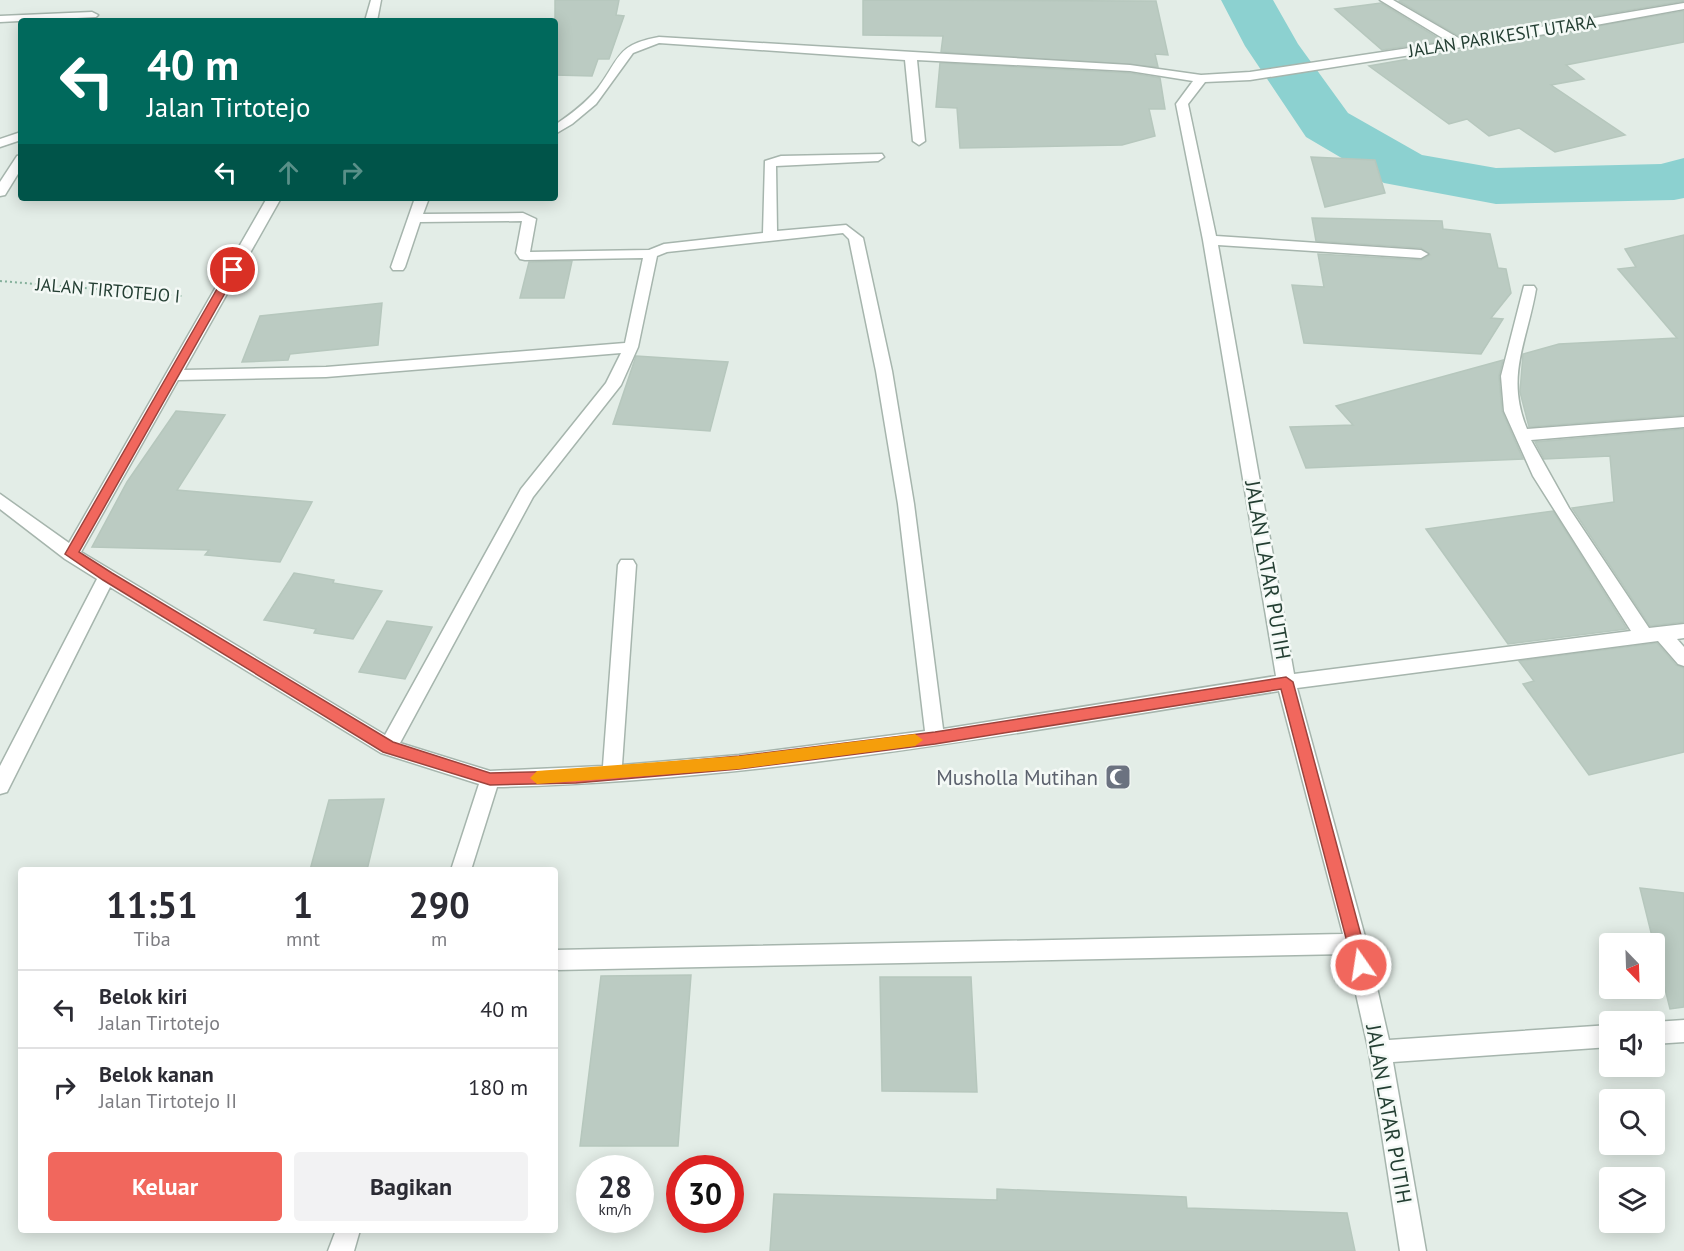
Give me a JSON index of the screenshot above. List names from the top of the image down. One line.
{"streets":{"street":["JALAN PARIKESIT UTARA","JALAN LATAR PUTIH"],"path":["JALAN TIRTOTEJO I"]},"crossings":[["JALAN PARIKESIT UTARA","JALAN LATAR PUTIH"]],"places":{"mosque":["Musholla Mutihan"]},"north":"bottom right","page":{"turn":["40 m","Jalan Tirtotejo"],"eta":["11:51","Tiba","1","mnt","290","m"],"list":[{"name":"Belok kiri","note":"Jalan Tirtotejo","value":"40 m"},{"name":"Belok kanan","note":"Jalan Tirtotejo II","value":"180 m"}],"buttons":["Keluar","Bagikan"],"speed":"28 km/h","limit":"30"}}
